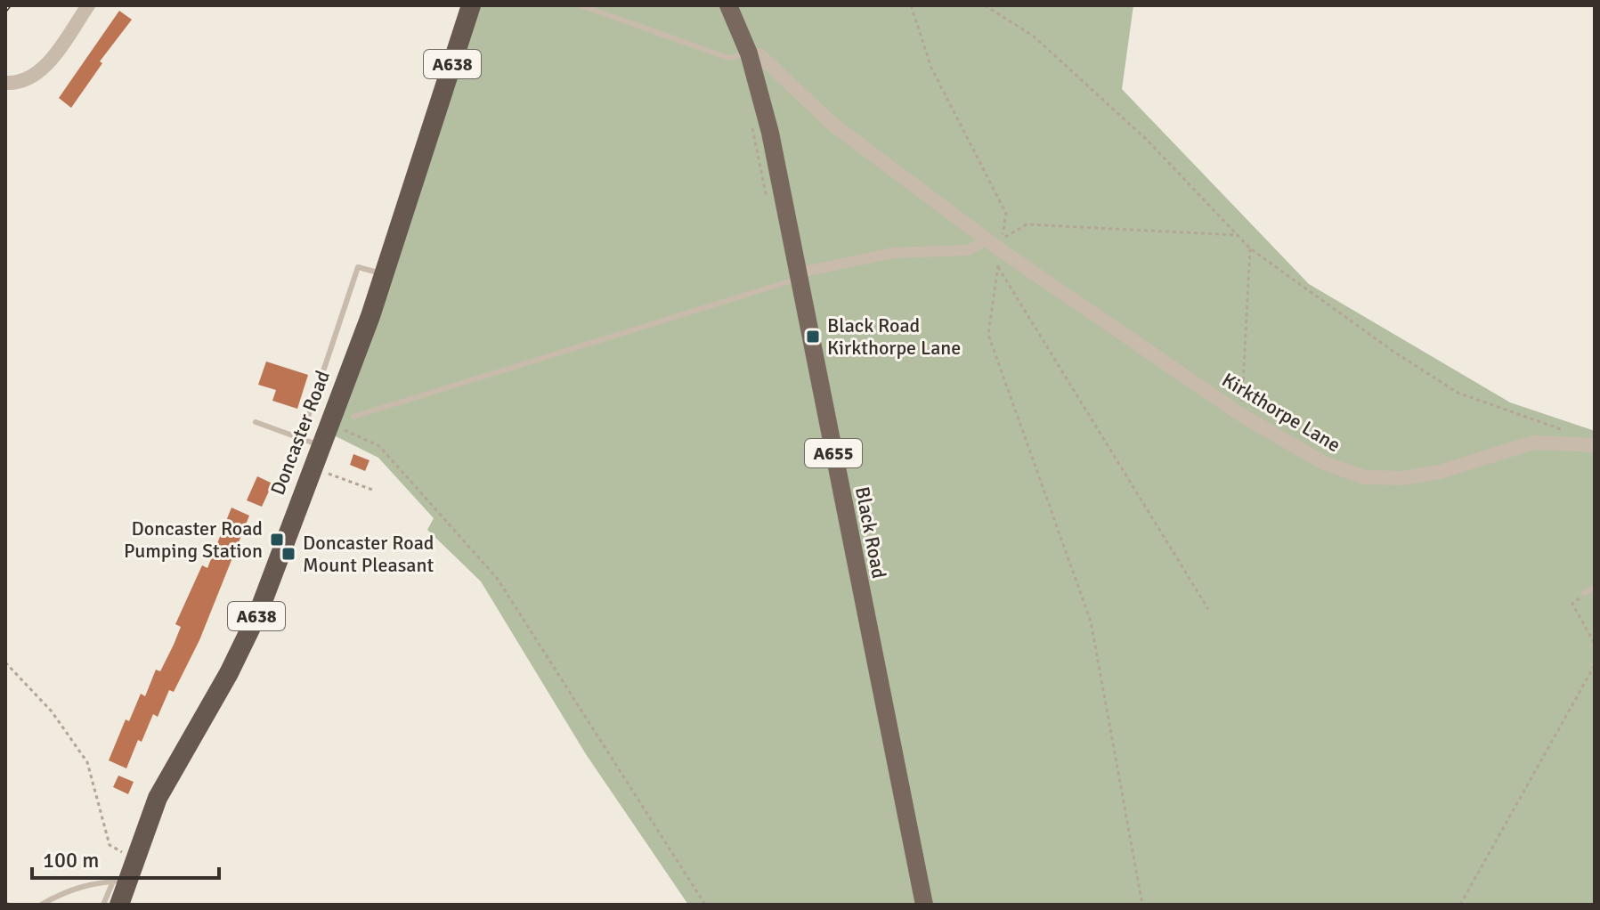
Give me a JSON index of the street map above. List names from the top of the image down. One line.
{"streets":{"highway":["A638","Doncaster Road"],"main road":["A655","Black Road"],"street":["Kirkthorpe Lane"]},"crossings":[["Kirkthorpe Lane","Black Road"]],"places":{"transit":["Black Road Kirkthorpe Lane","Doncaster Road Pumping Station","Doncaster Road Mount Pleasant"]},"scale_bar":"100 m"}
